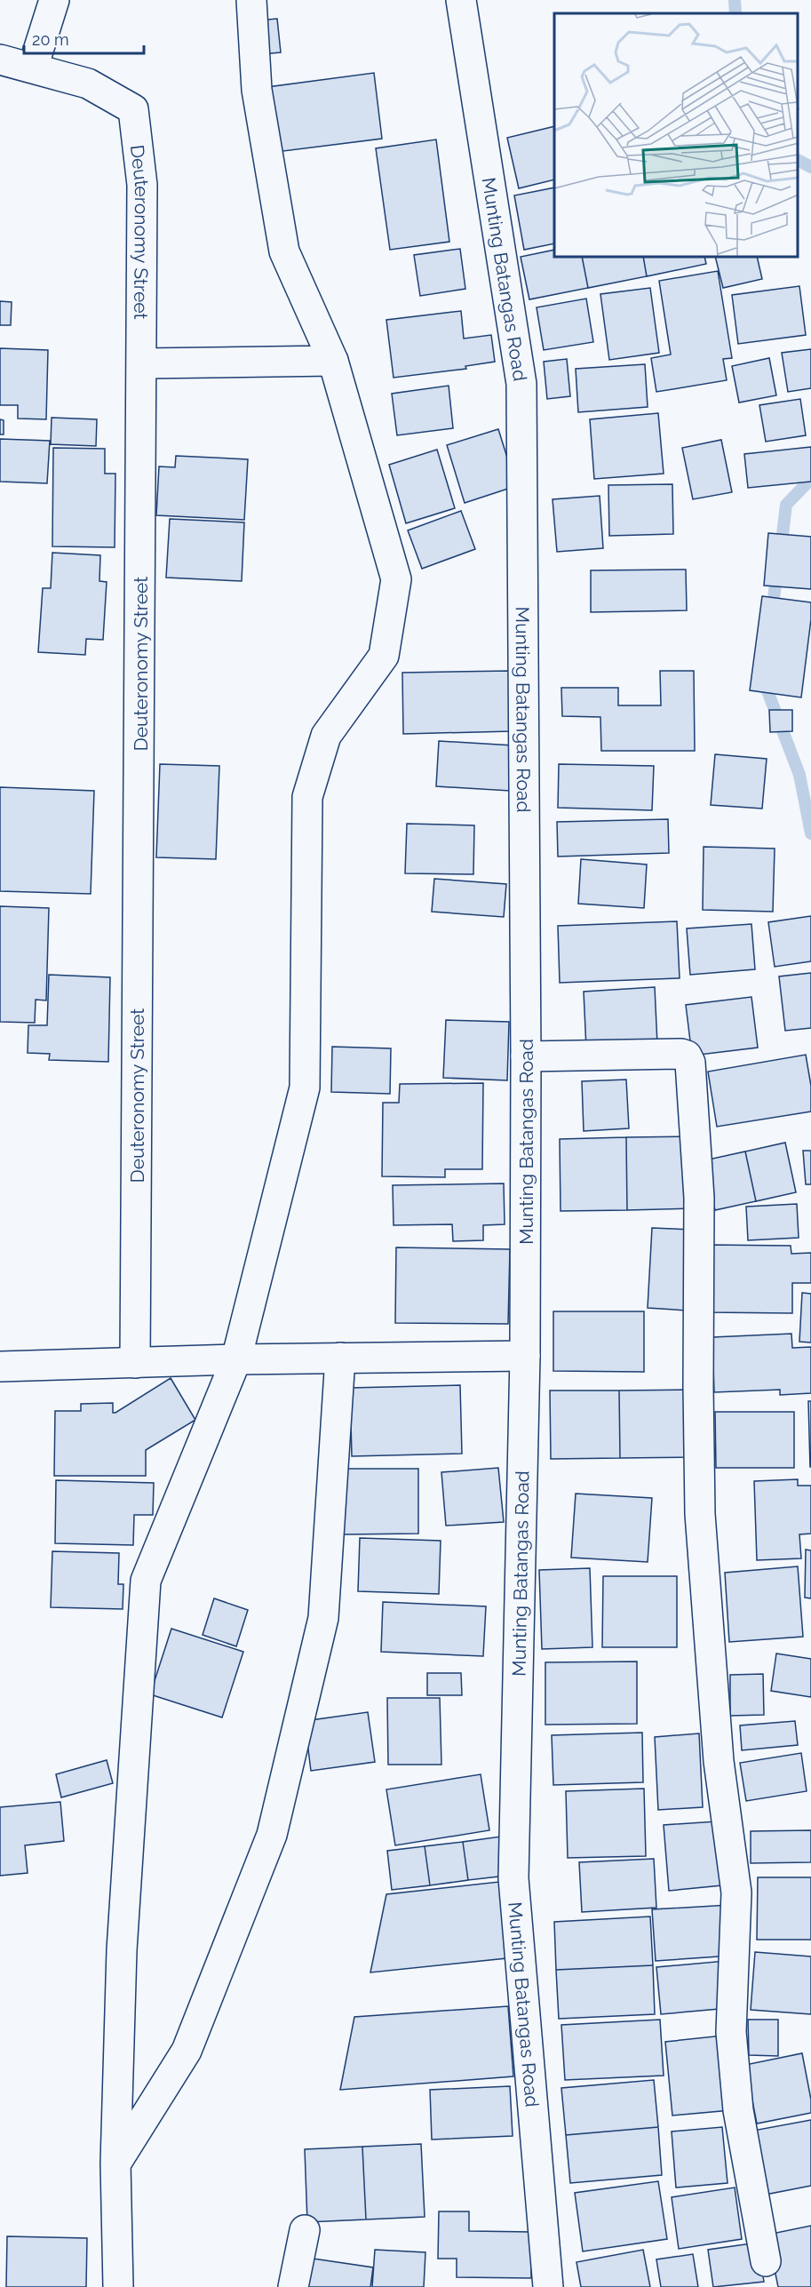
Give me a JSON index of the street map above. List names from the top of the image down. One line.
{"streets":{"street":["Deuteronomy Street","Munting Batangas Road"]},"scale_bar":"20 m"}
